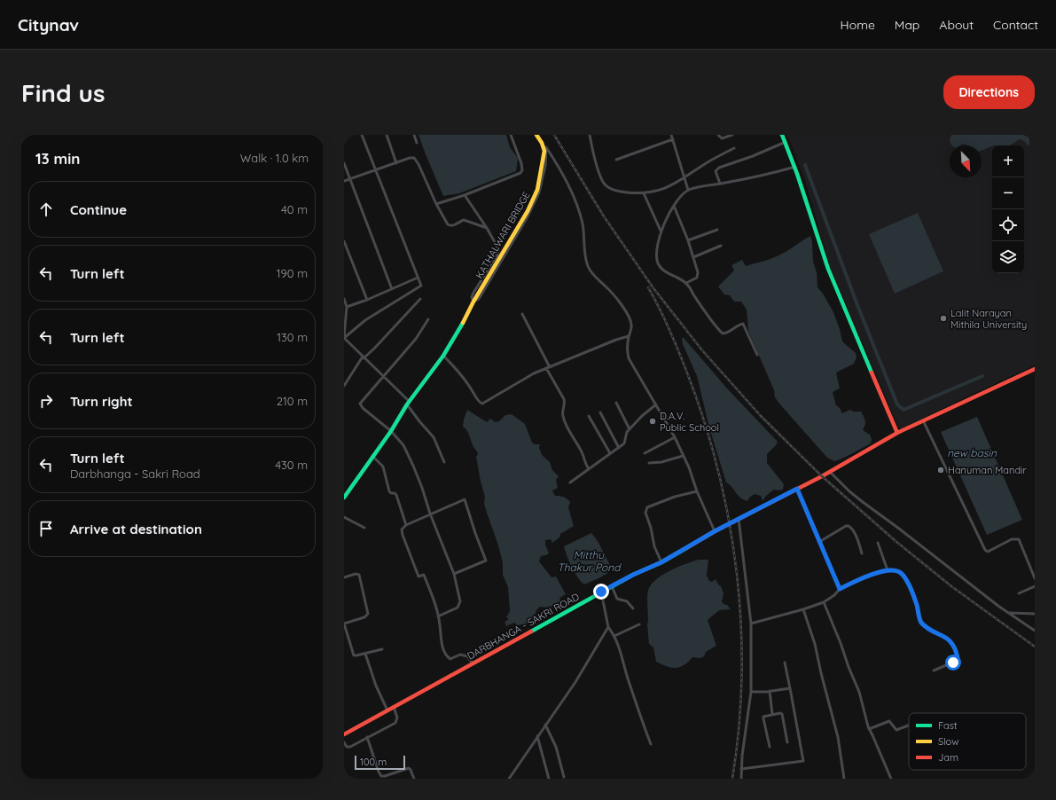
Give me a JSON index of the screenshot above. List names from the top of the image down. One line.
{"streets":{"main road":["KATHALWARI BRIDGE","DARBHANGA - SAKRI ROAD"]},"water":["new basin","Mitthu Thakur Pond"],"places":["Lalit Narayan Mithila University","D.A.V. Public School","Hanuman Mandir"],"legend":["Fast","Slow","Jam"],"scale_bar":"100 m","north":"bottom right","page":{"header":"Citynav","nav":["Home","Map","About","Contact"],"buttons":"Directions","title":"Find us","heading":["13 min","Walk · 1.0 km"],"map_buttons":["+","−"],"list":[["Continue","40 m"],["Turn left","190 m"],["Turn left","130 m"],["Turn right","210 m"],["Turn left","Darbhanga - Sakri Road","430 m"],"Arrive at destination"],"scale":"100 m"}}
